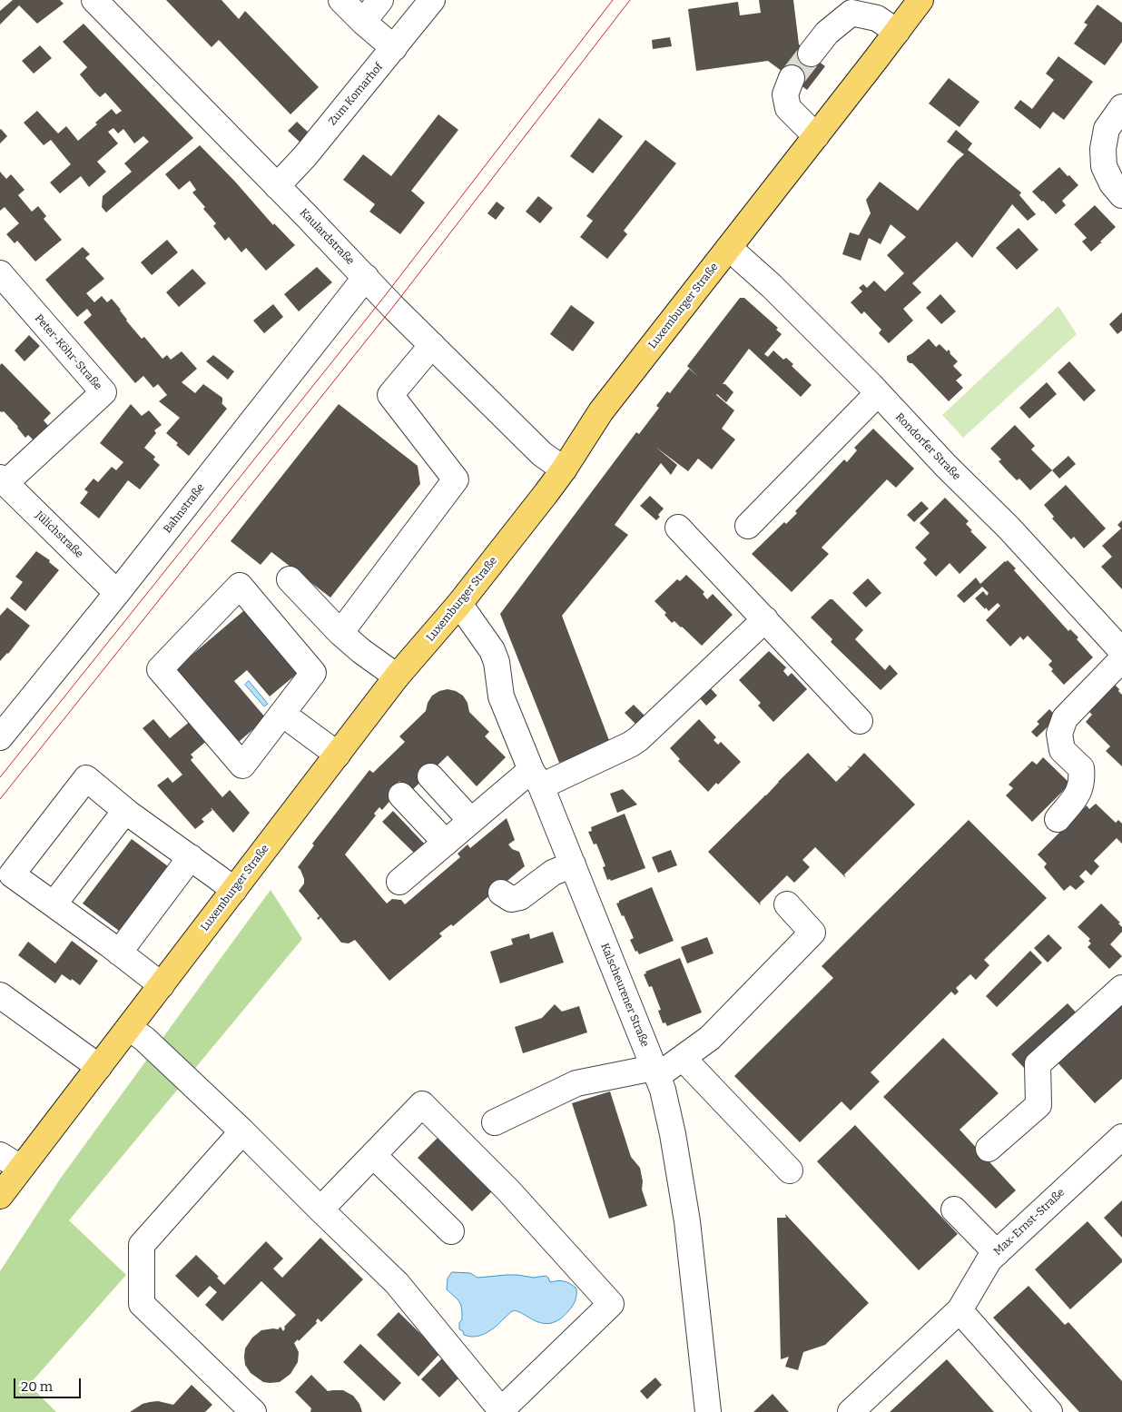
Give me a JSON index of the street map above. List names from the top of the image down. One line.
{"streets":{"main road":["Luxemburger Straße"],"street":["Zum Komarhof","Kaulardstraße","Peter-Köhr-Straße","Rondorfer Straße","Bahnstraße","Jülichstraße","Kalscheurener Straße","Max-Ernst-Straße"]},"crossings":[["Zum Komarhof","Kaulardstraße"],["Kaulardstraße","Luxemburger Straße"],["Kaulardstraße","Bahnstraße"],["Luxemburger Straße","Rondorfer Straße"],["Luxemburger Straße","Kalscheurener Straße"],["Peter-Köhr-Straße","Jülichstraße"],["Bahnstraße","Jülichstraße"]],"scale_bar":"20 m"}
